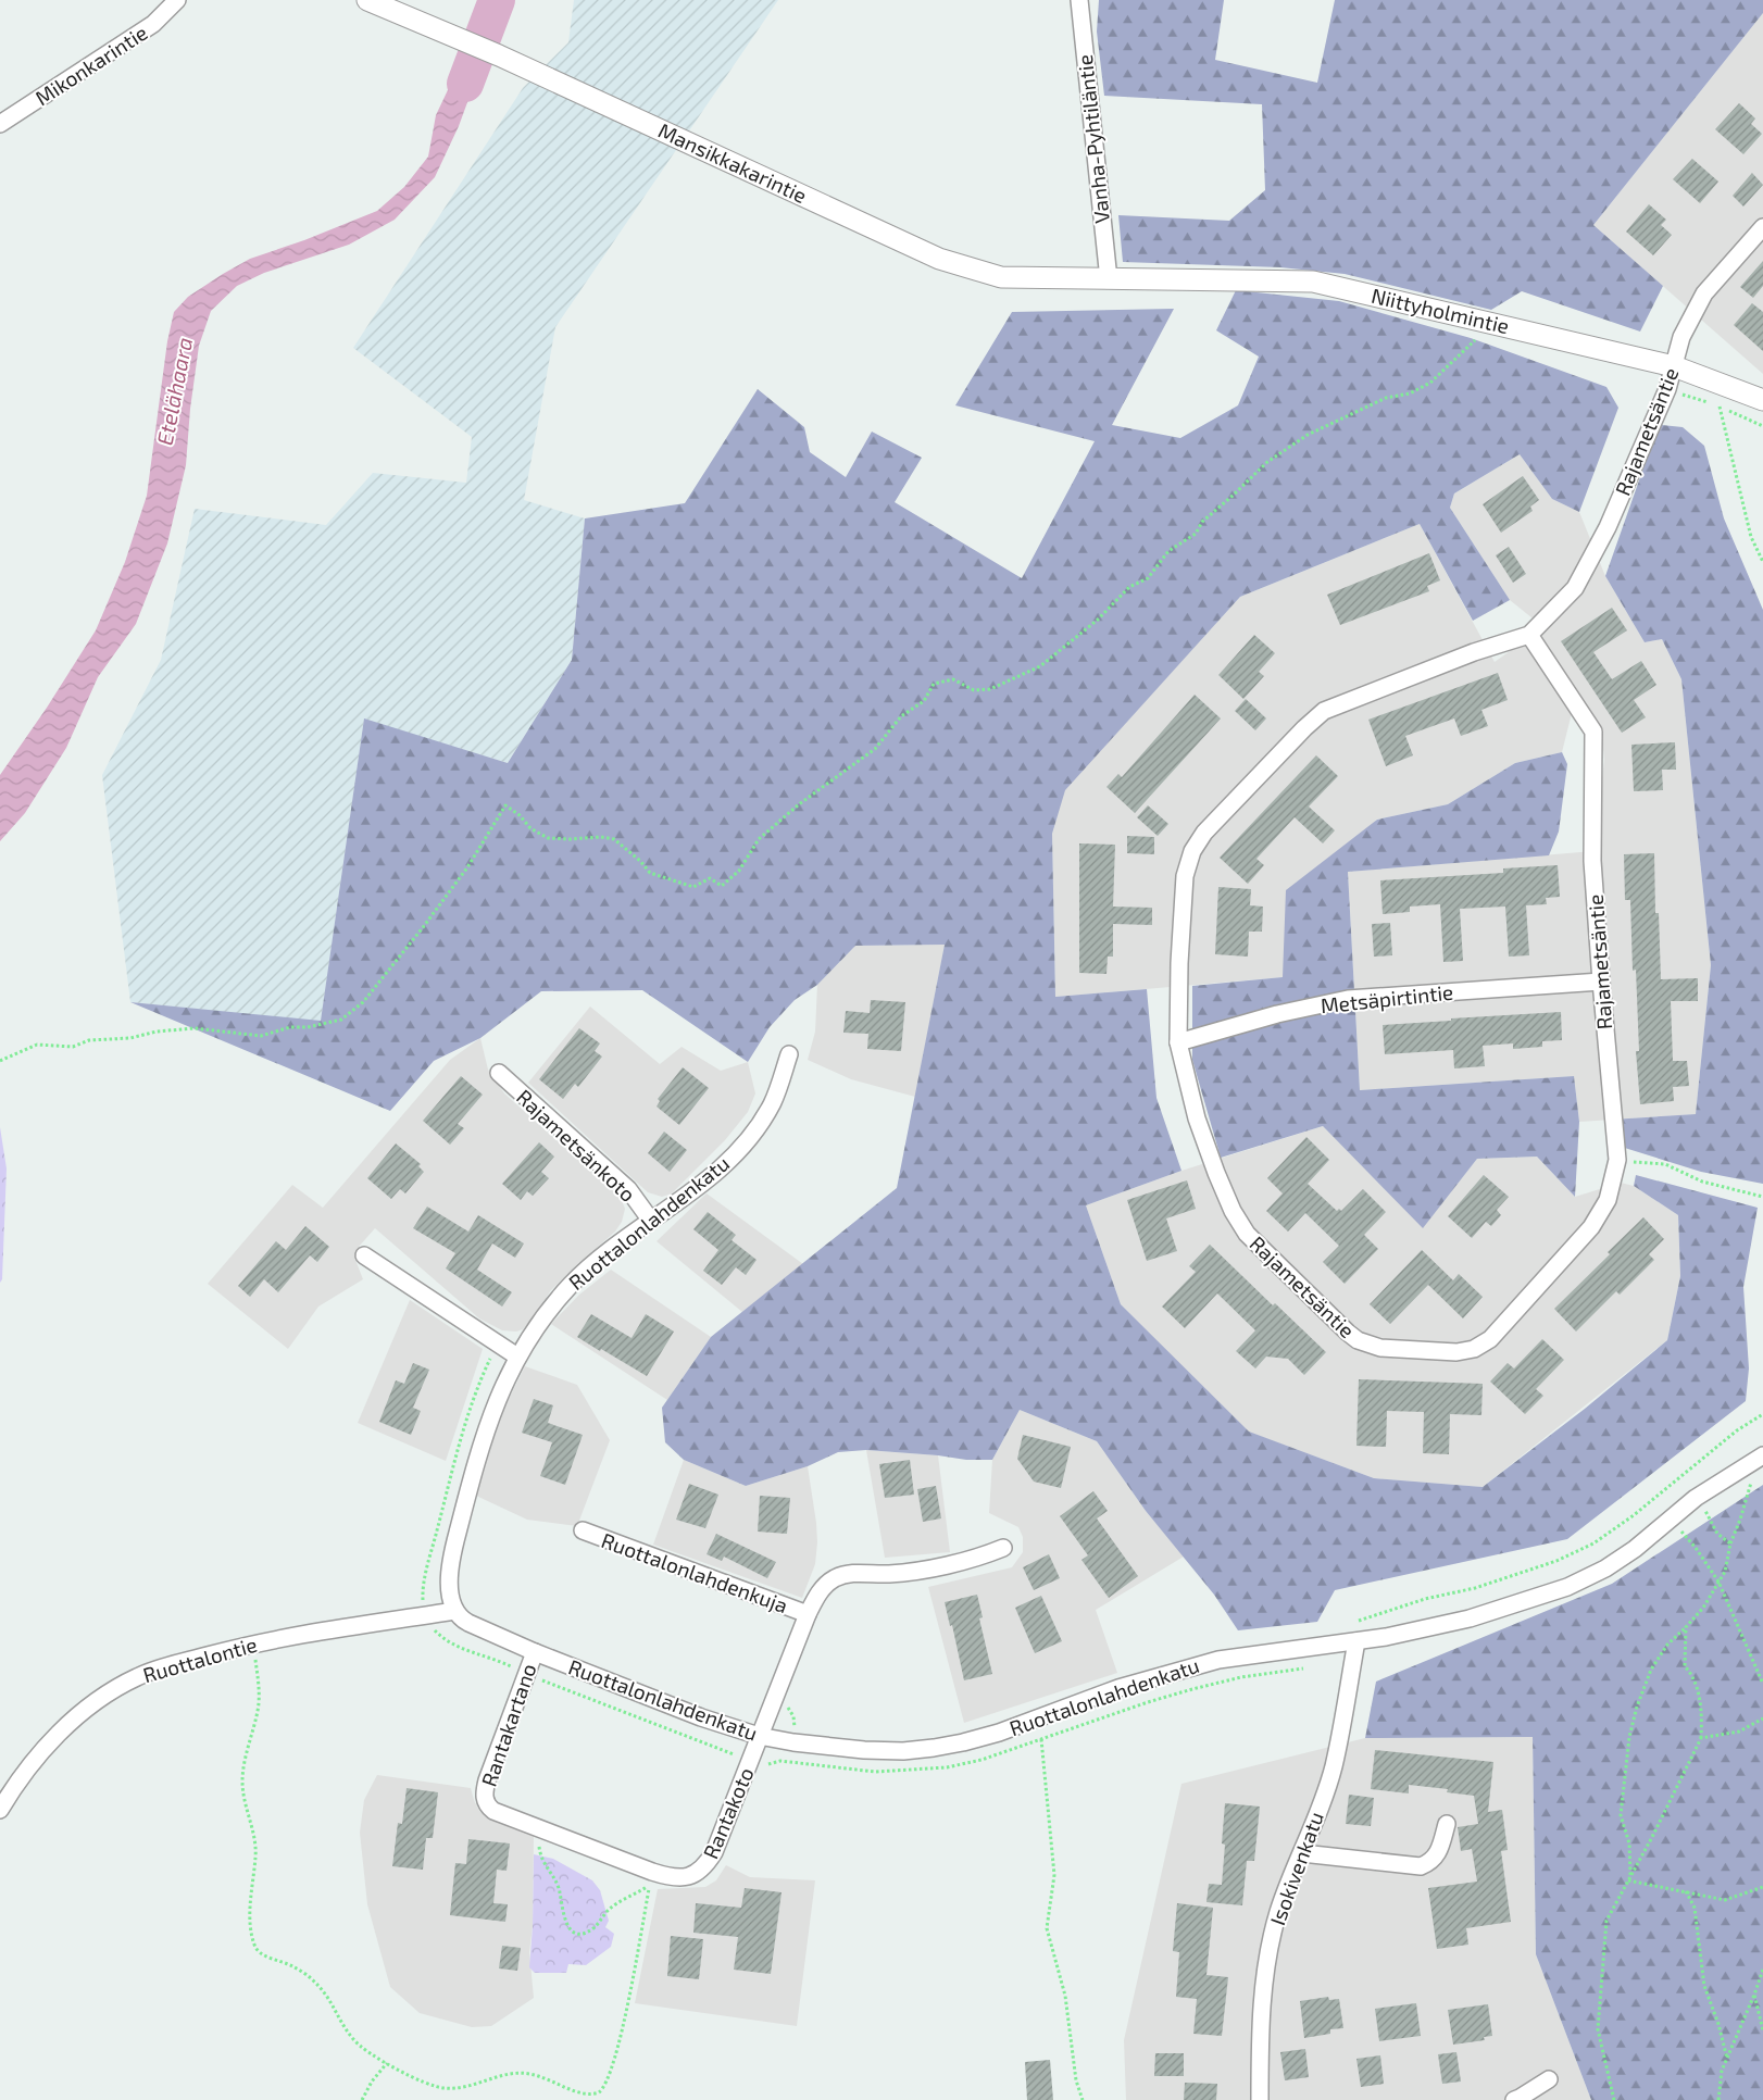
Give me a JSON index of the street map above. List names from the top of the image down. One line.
{"streets":{"street":["Mikonkarintie","Vanha-Pyhtiläntie","Mansikkakarintie","Niittyholmintie","Rajametsäntie","Metsäpirtintie","Rajametsänkoto","Ruottalonlahdenkatu","Ruottalonlahdenkuja","Ruottalontie","Rantakartano","Rantakoto","Isokivenkatu"]},"crossings":[["Vanha-Pyhtiläntie","Mansikkakarintie"],["Vanha-Pyhtiläntie","Niittyholmintie"],["Mansikkakarintie","Niittyholmintie"],["Niittyholmintie","Rajametsäntie"],["Rajametsäntie","Metsäpirtintie"],["Rajametsänkoto","Ruottalonlahdenkatu"],["Ruottalonlahdenkatu","Ruottalontie"],["Ruottalonlahdenkatu","Rantakartano"],["Ruottalonlahdenkatu","Rantakoto"],["Ruottalonlahdenkatu","Isokivenkatu"],["Ruottalonlahdenkuja","Rantakoto"],["Rantakartano","Rantakoto"]],"water":["Etelähaara"]}
